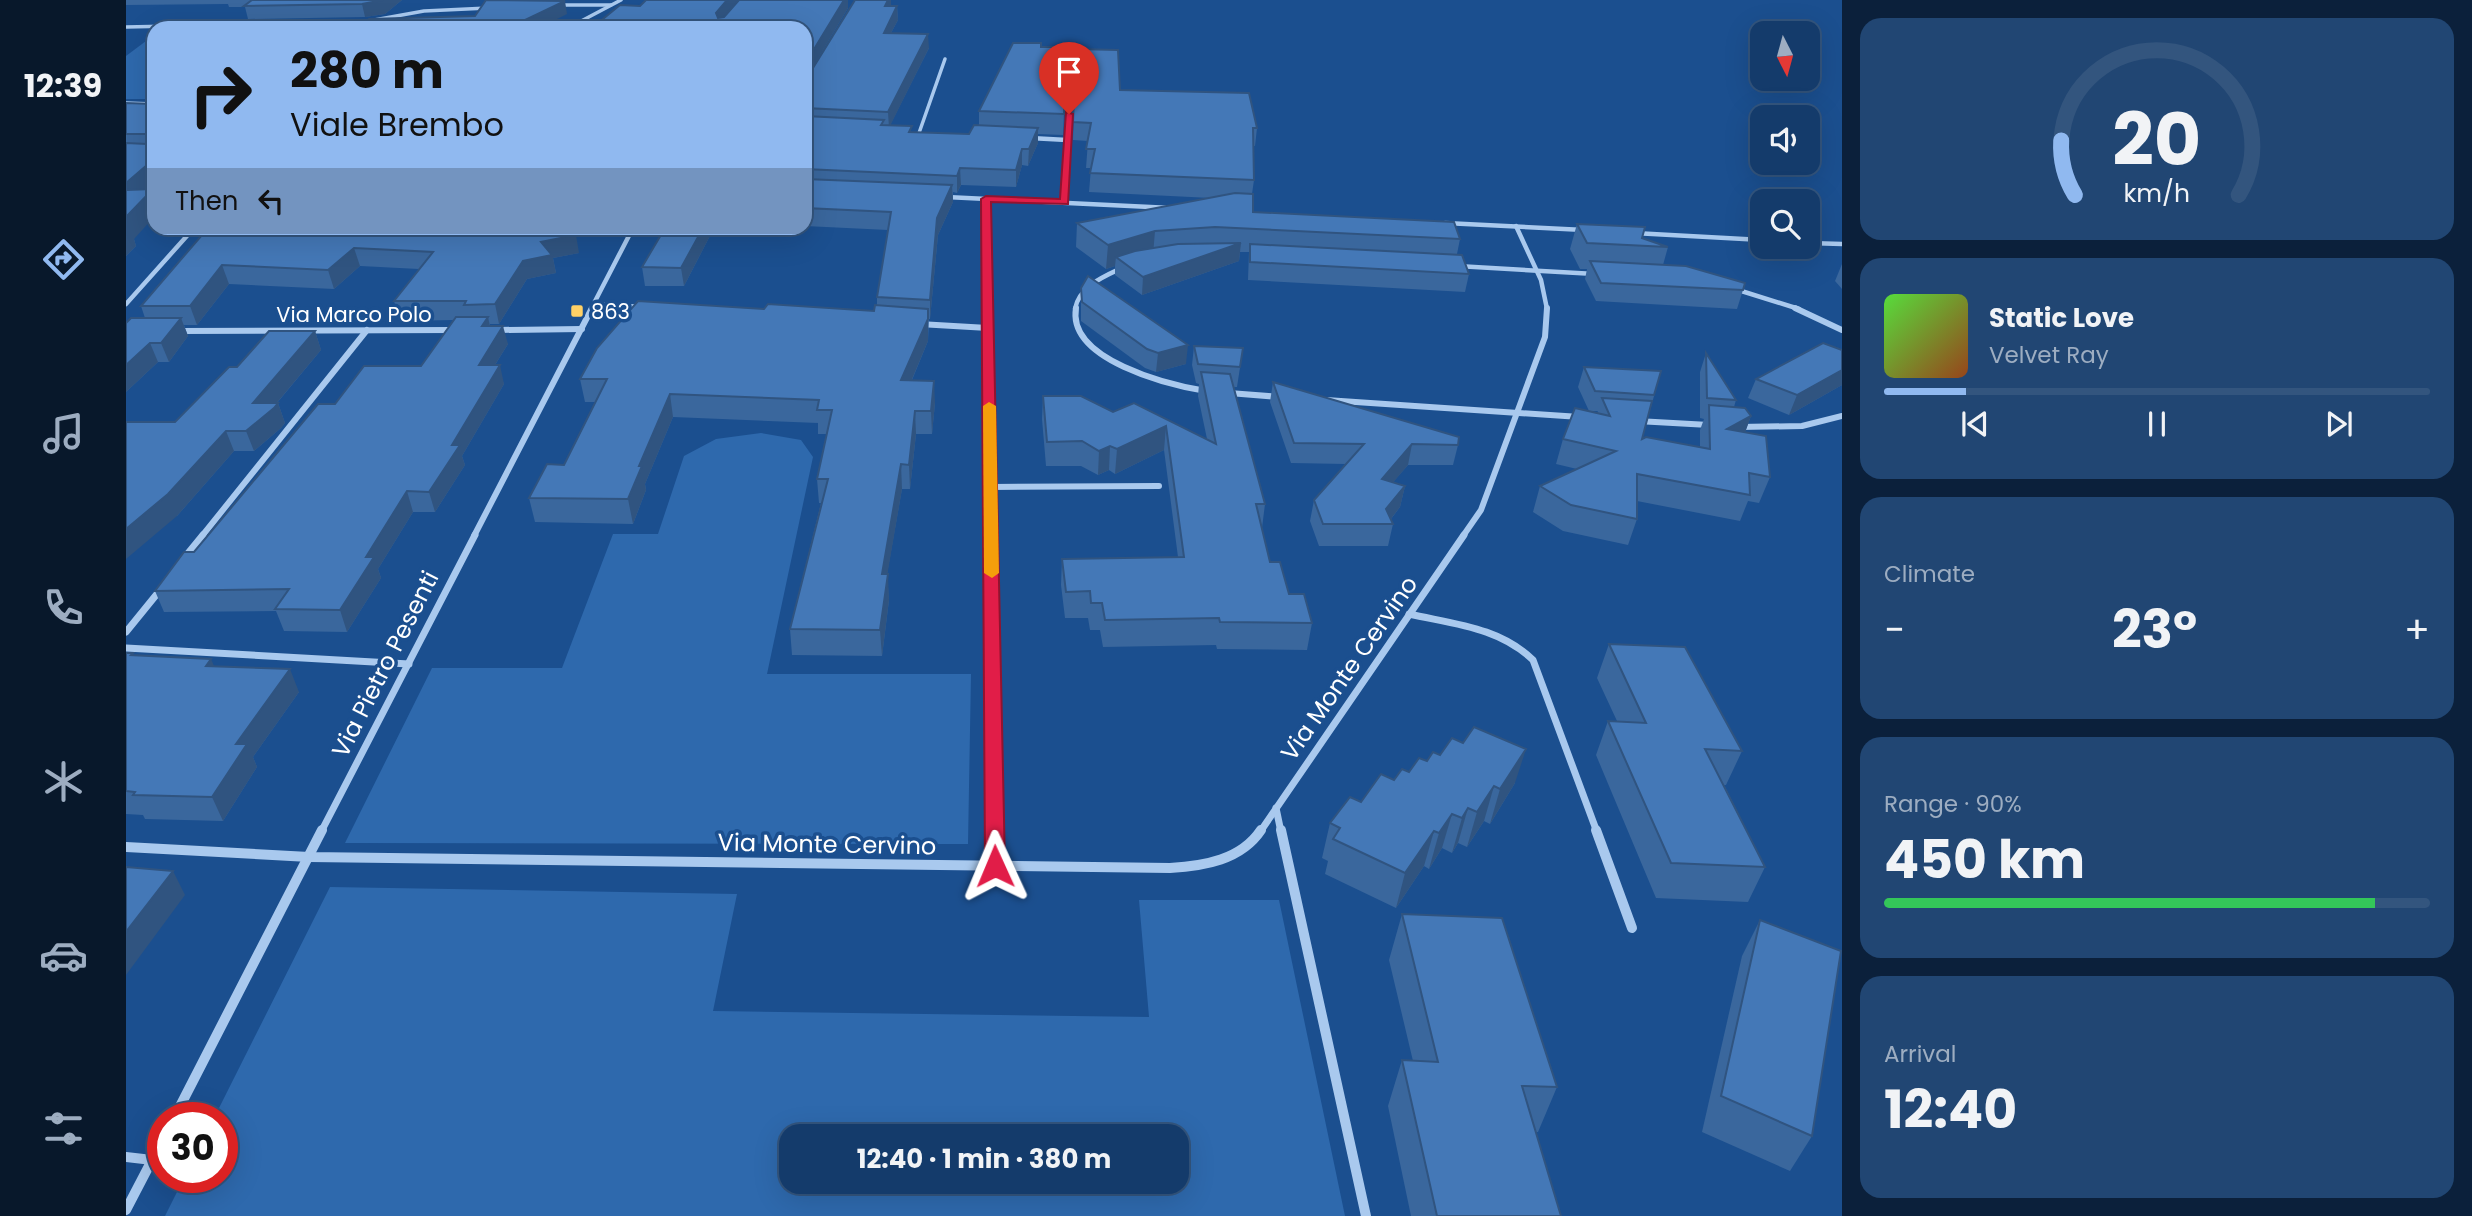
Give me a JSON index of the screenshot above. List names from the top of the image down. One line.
{"streets":{"street":["Via Marco Polo","Via Pietro Pesenti","Via Monte Cervino"]},"crossings":[["Via Pietro Pesenti","Via Monte Cervino"]],"places":{"transit":["863"]},"north":"bottom","page":{"tabs":"12:39","turn":["280 m","Viale Brembo"],"then":"Then","song":["Static Love","Velvet Ray"],"tile":["Climate",["Range · 90%","450 km"],["Arrival","12:40"]],"heat":["−","23°","+"],"limit":"30","trip":"12:40 · 1 min · 380 m","gauge":["20","km/h"]}}
